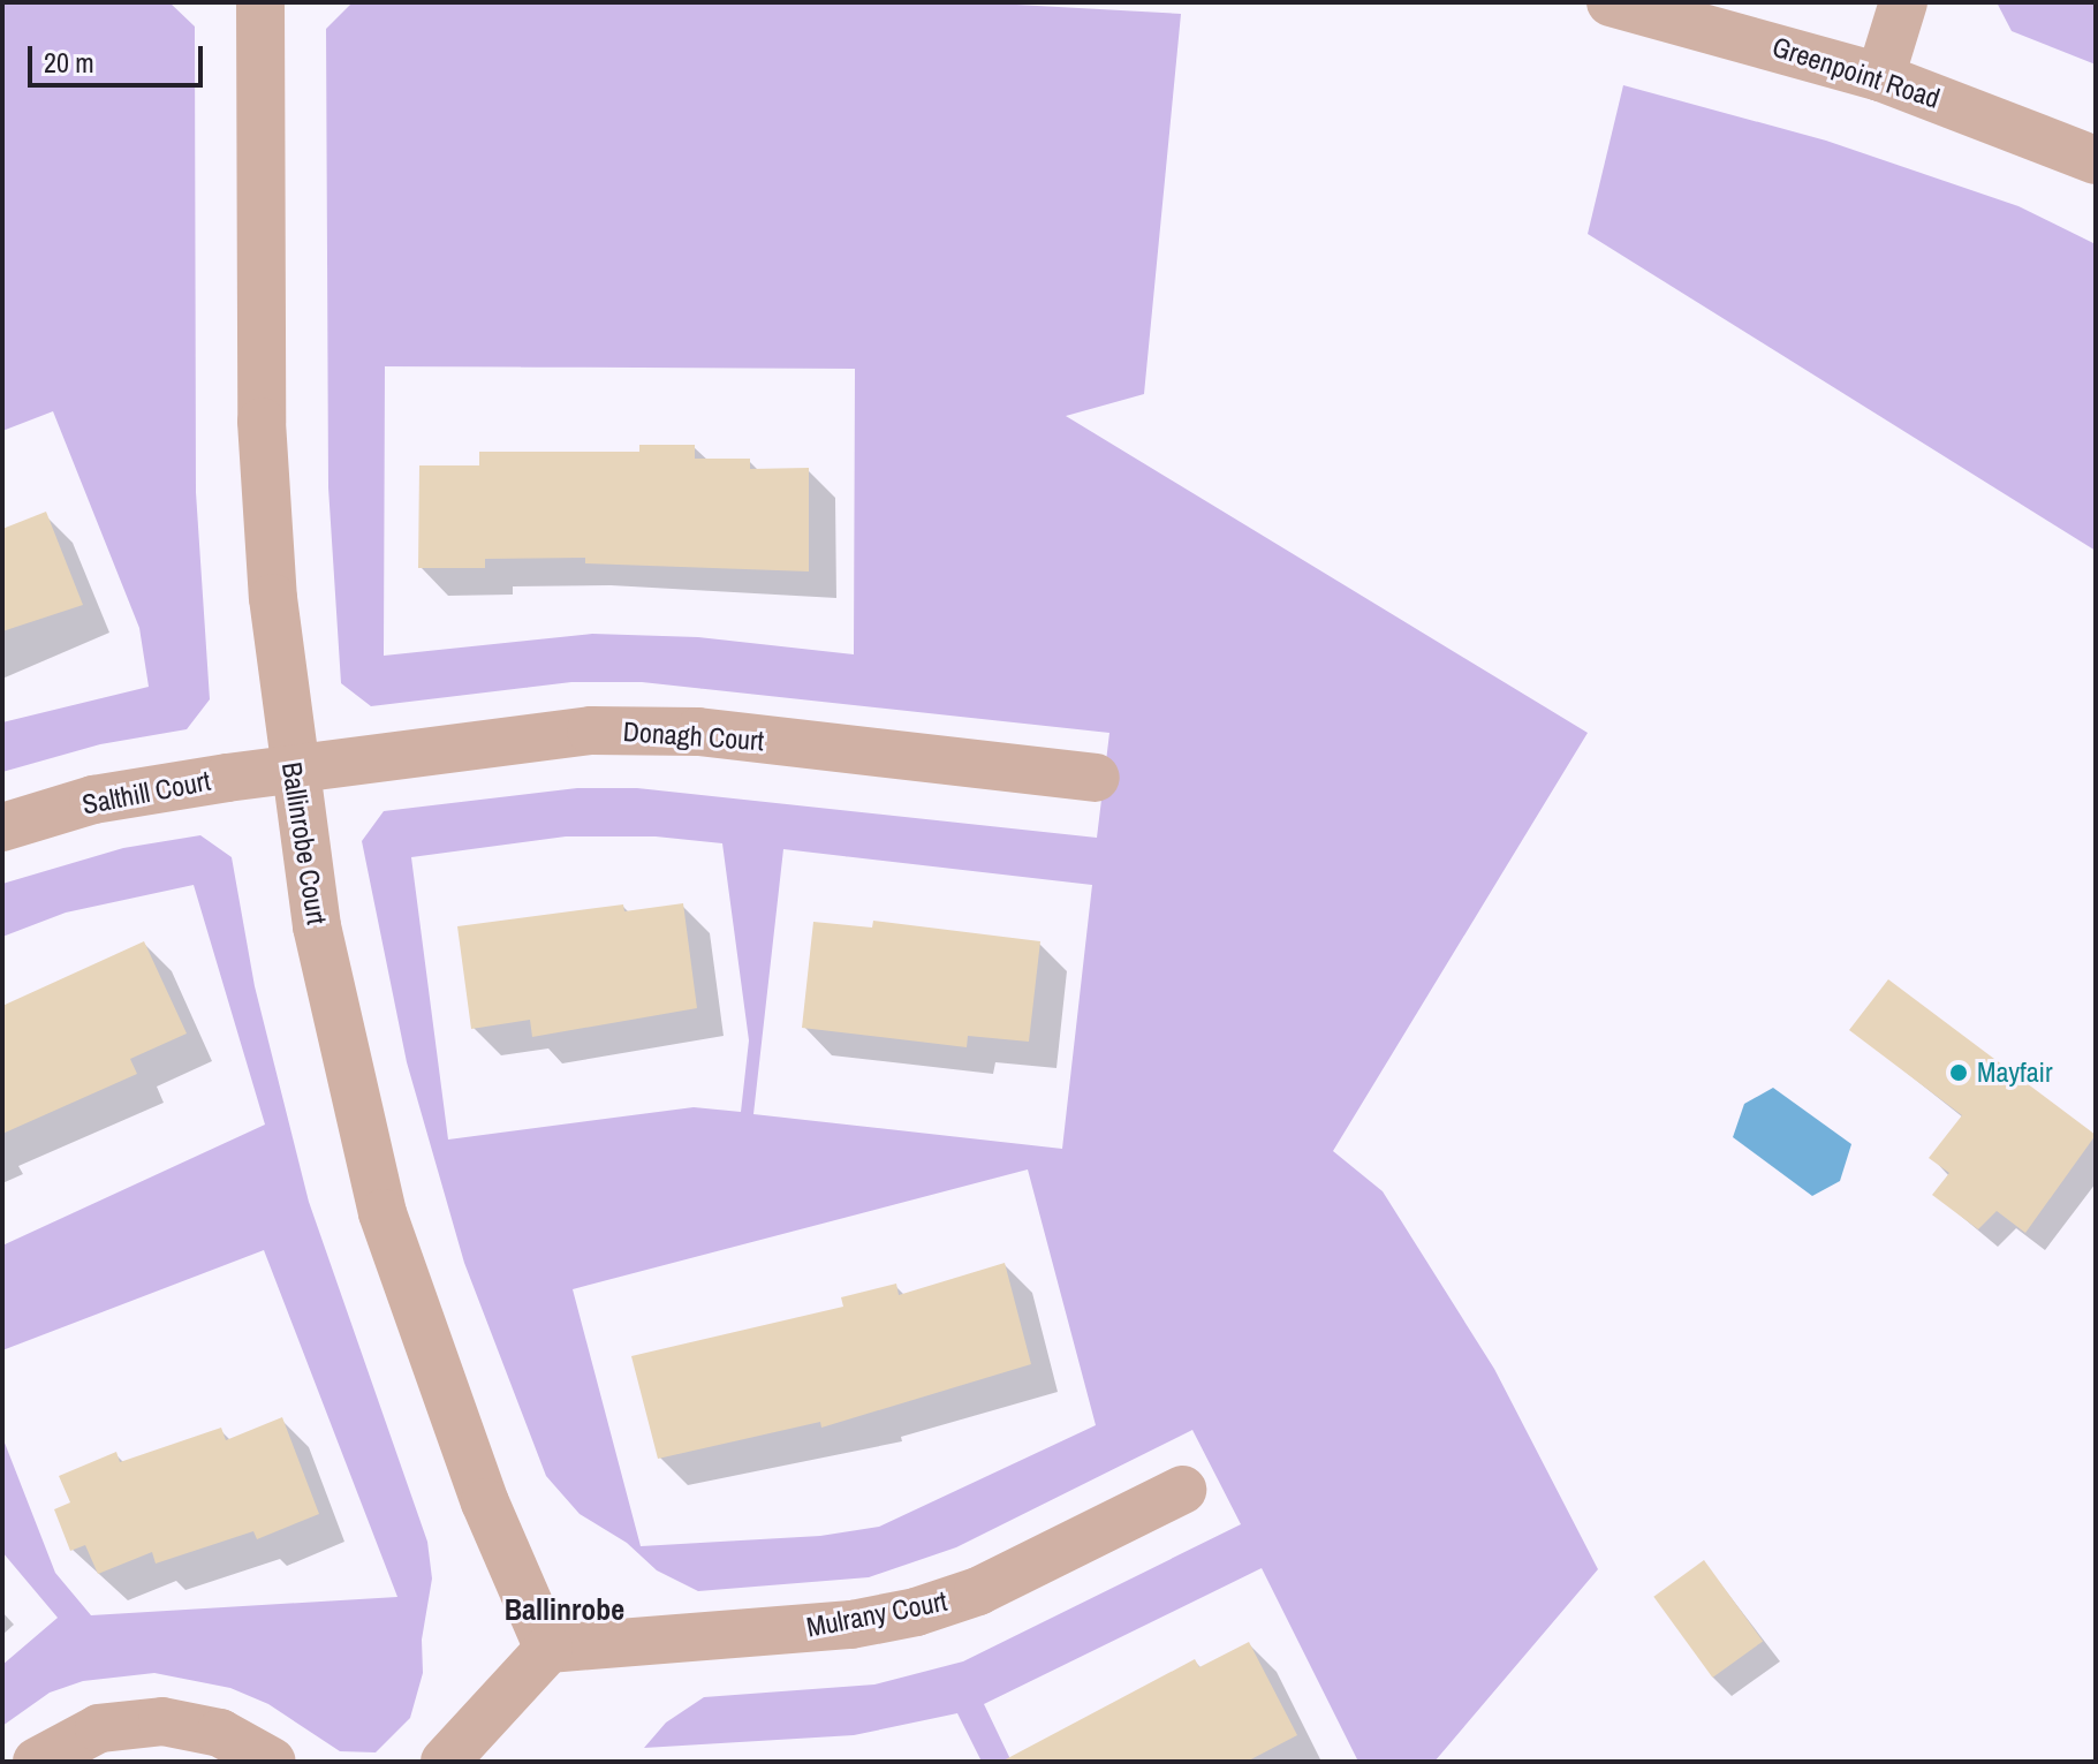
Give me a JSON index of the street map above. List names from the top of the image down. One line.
{"streets":{"street":["Greenpoint Road","Donagh Court","Salthill Court","Ballinrobe Court","Mulrany Court"]},"crossings":[["Donagh Court","Salthill Court"],["Donagh Court","Ballinrobe Court"],["Salthill Court","Ballinrobe Court"],["Ballinrobe Court","Mulrany Court"]],"districts":["Ballinrobe"],"places":["Mayfair"],"scale_bar":"20 m"}
